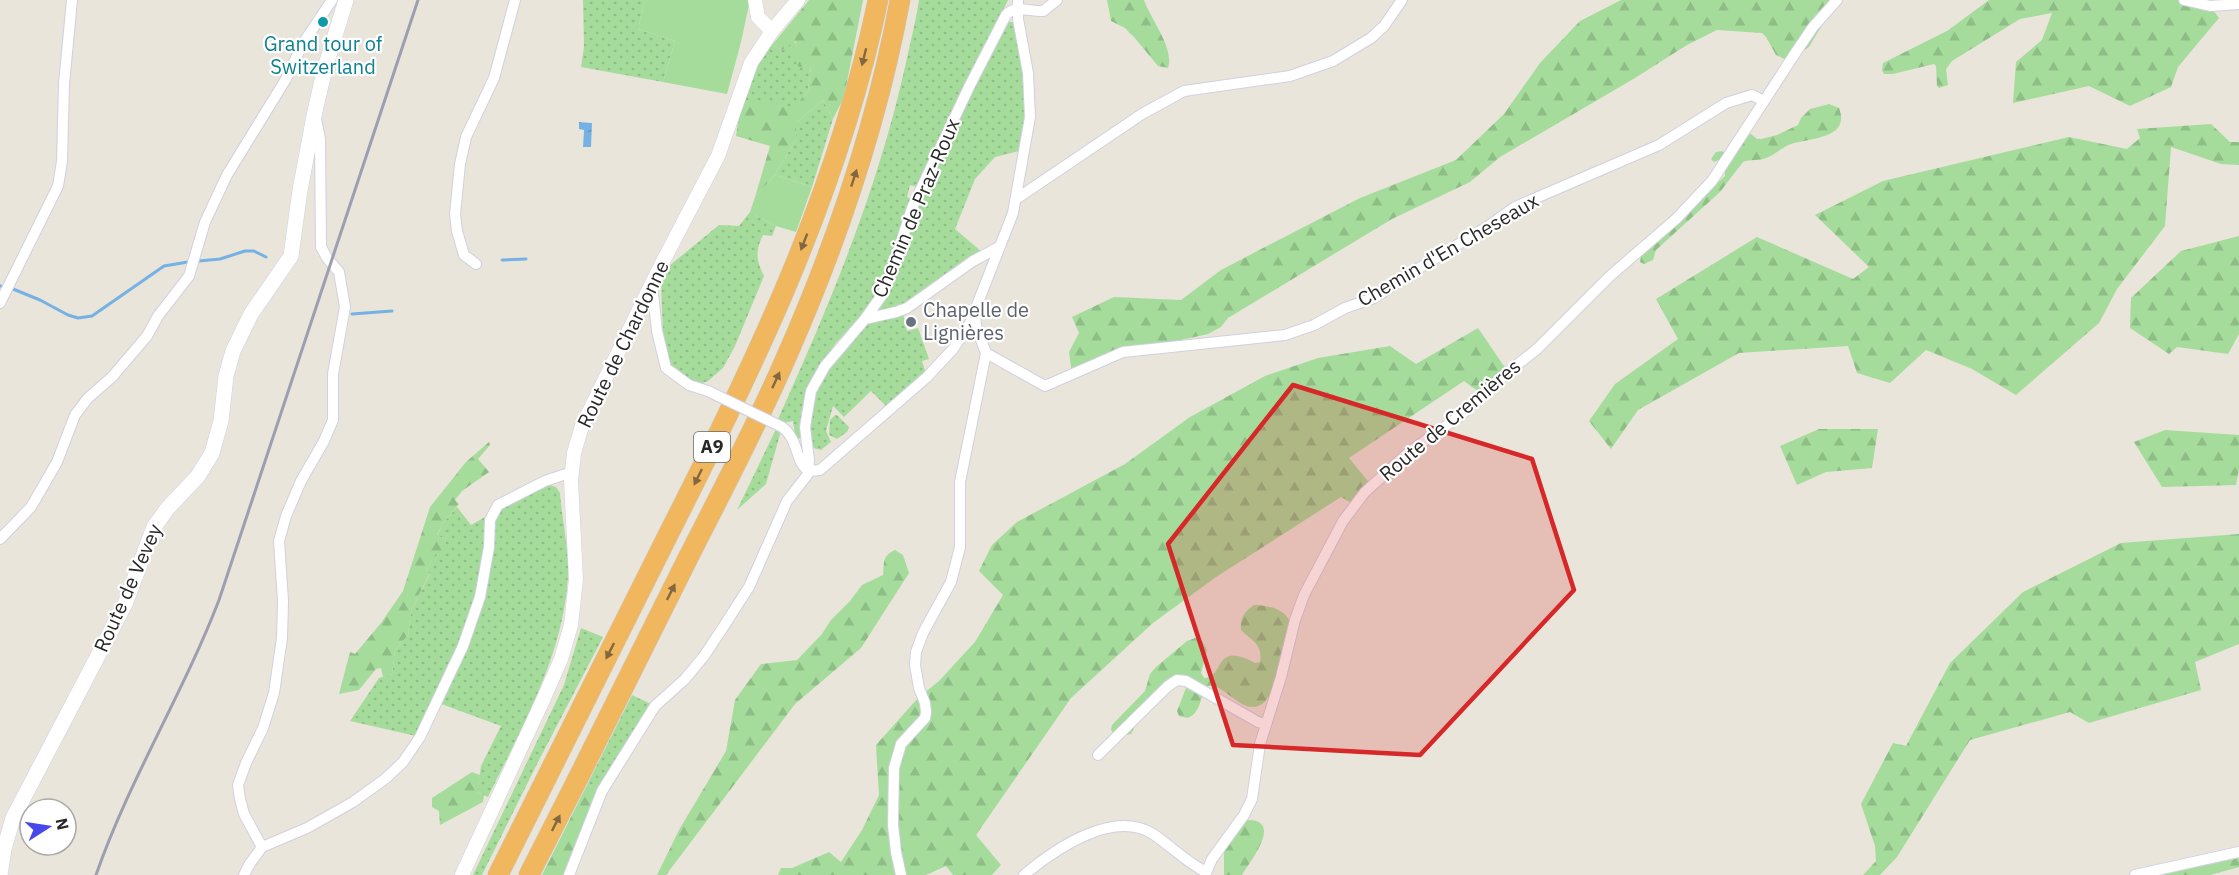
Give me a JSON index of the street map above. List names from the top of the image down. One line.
{"streets":{"highway":["A9"],"main road":["Route de Vevey"],"street":["Chemin de Praz-Roux","Chemin d'En Cheseaux","Route de Chardonne","Route de Cremières"]},"crossings":[["Chemin d'En Cheseaux","Route de Cremières"]],"places":["Grand tour of Switzerland","Chapelle de Lignières"],"north":"right"}
